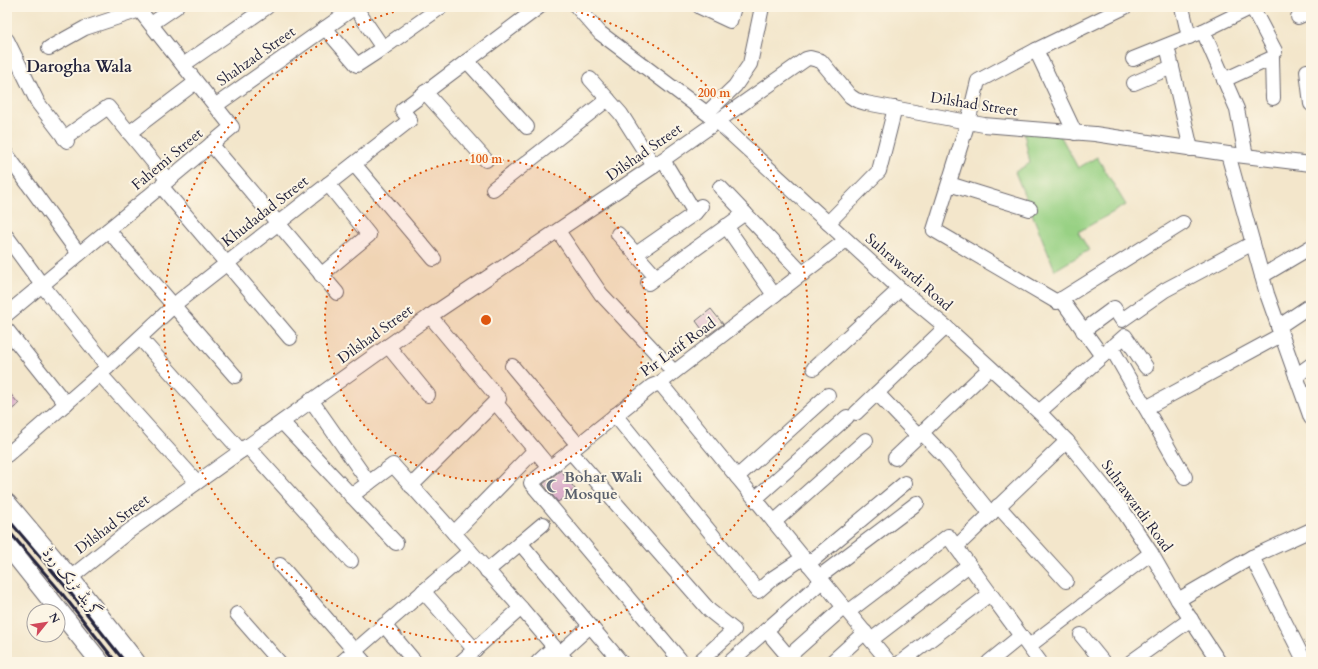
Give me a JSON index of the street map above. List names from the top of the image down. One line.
{"streets":{"main road":["گرینڈ ٹرنک روڈ"],"street":["Shahzad Street","Dilshad Street","Fahemi Street","Khudadad Street","Suhrawardi Road","Pir Latif Road"]},"crossings":[["Shahzad Street","Fahemi Street"],["Dilshad Street","Suhrawardi Road"],["Dilshad Street","گرینڈ ٹرنک روڈ"],["Suhrawardi Road","Pir Latif Road"]],"districts":["Darogha Wala"],"places":{"mosque":["Bohar Wali Mosque"]},"north":"top right","rings":["200 m","100 m"]}
